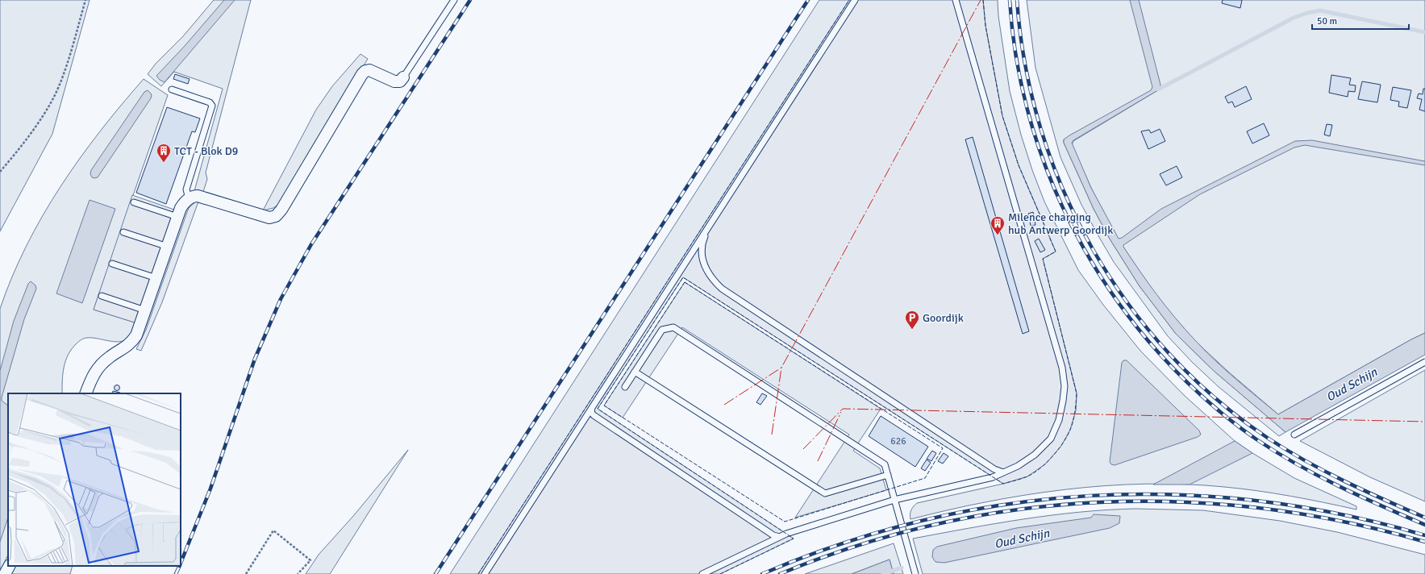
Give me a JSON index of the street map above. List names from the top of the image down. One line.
{"water":["Oud Schijn"],"places":{"building":["TCT - Blok D9","Milence charging hub Antwerp Goordijk"],"parking":["Goordijk"]},"house_numbers":["626"],"scale_bar":"50 m"}
